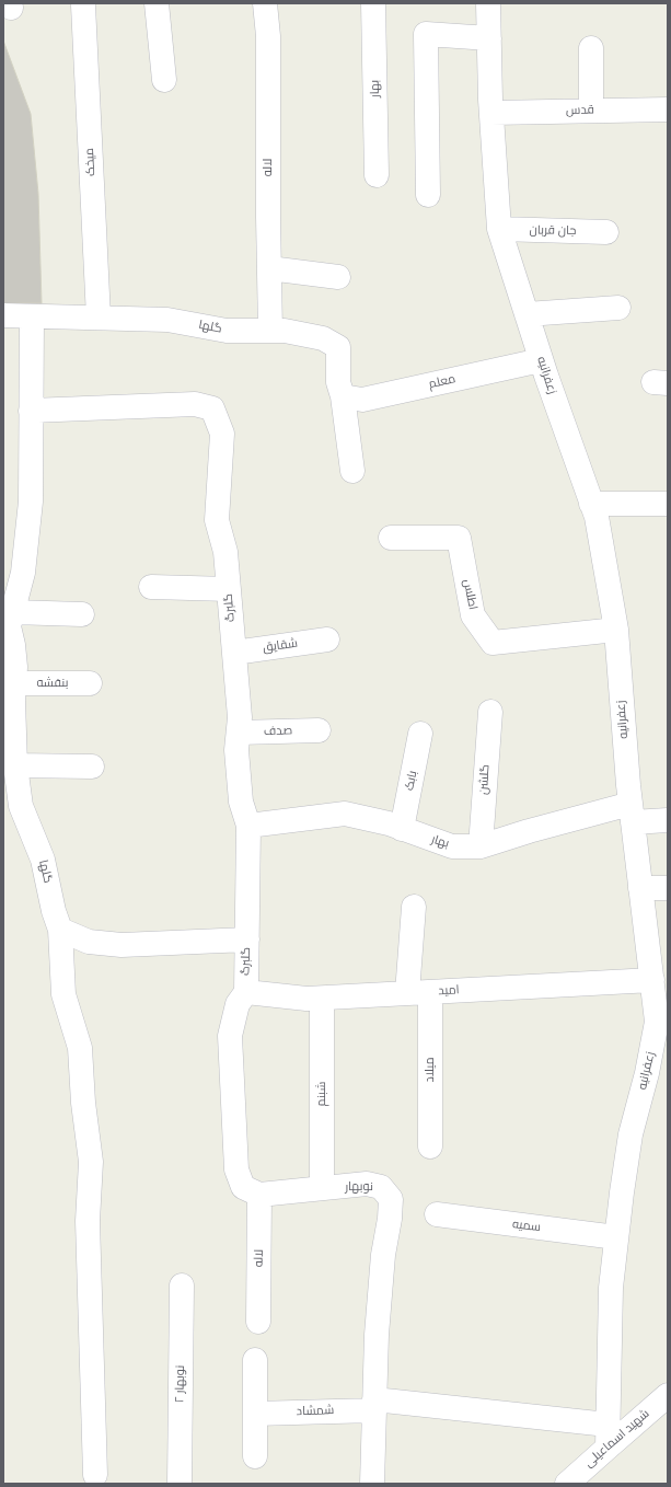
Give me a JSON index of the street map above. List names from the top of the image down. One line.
{"streets":{"street":["بهار","قدس","میخک","لاله","جان قربان","گلها","زعفرانیه","معلم","اطلس","گلبرگ","شقایق","بنفشه","صدف","گلشن","بابک","امید","میلاد","شبنم","نوبهار","سمیه","نوبهار ۲","شمشاد","شهید اسماعیلی"]},"crossings":[["بهار","زعفرانیه"],["بهار","گلبرگ"],["بهار","گلشن"],["بهار","بابک"],["قدس","زعفرانیه"],["میخک","گلها"],["لاله","گلها"],["لاله","نوبهار"],["جان قربان","زعفرانیه"],["گلها","معلم"],["گلها","گلبرگ"],["گلها","بنفشه"],["زعفرانیه","معلم"],["زعفرانیه","اطلس"],["زعفرانیه","امید"],["زعفرانیه","سمیه"],["زعفرانیه","شمشاد"],["زعفرانیه","شهید اسماعیلی"],["گلبرگ","شقایق"],["گلبرگ","صدف"],["گلبرگ","امید"],["امید","میلاد"],["امید","شبنم"],["شبنم","نوبهار"],["نوبهار","شمشاد"],["شمشاد","شهید اسماعیلی"]]}
